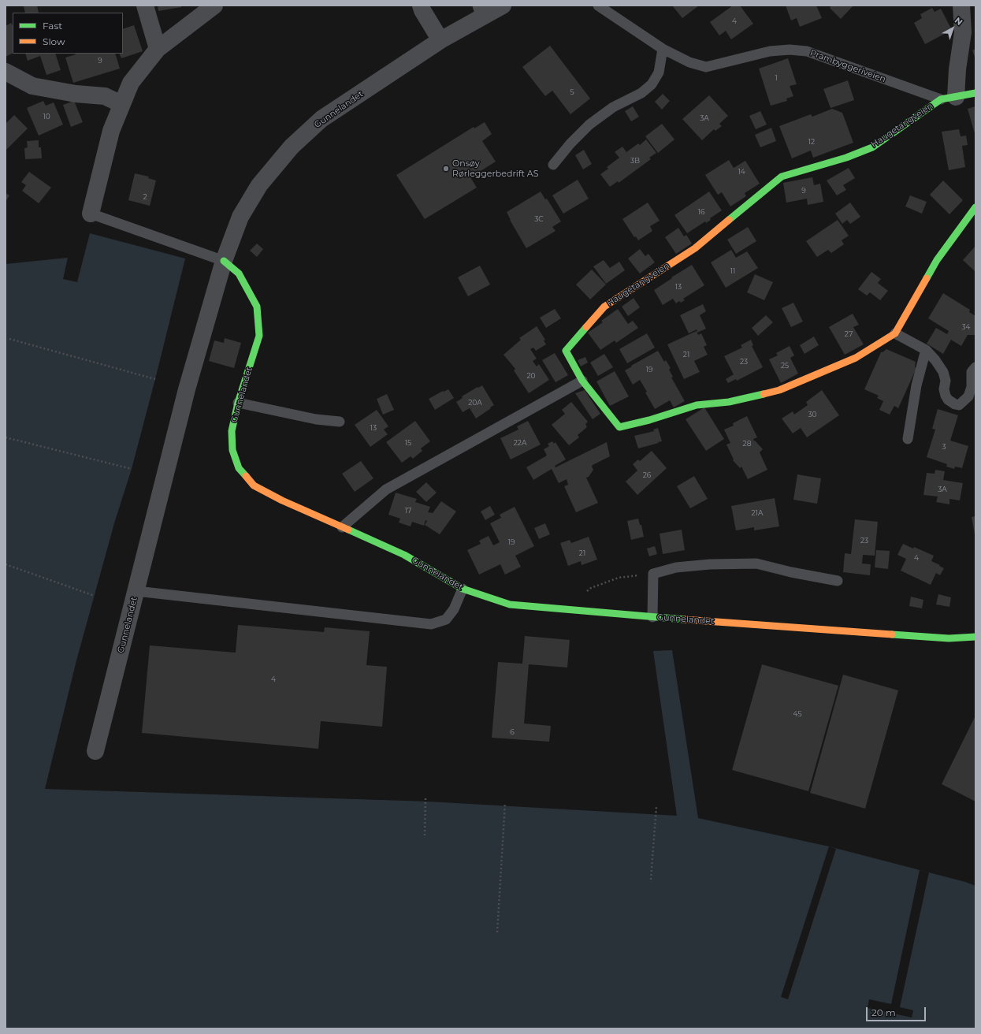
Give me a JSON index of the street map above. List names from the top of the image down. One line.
{"streets":{"street":["Gunnelandet","Haugetangveien"],"lane":["Prambyggeriveien"]},"crossings":[["Prambyggeriveien","Haugetangveien"]],"places":["Onsøy Rørleggerbedrift AS"],"house_numbers":["4","9","1","5","10","3A","12","3B","14","9","2","16","3C","11","13","34","27","21","23","25","19","20","20A","30","13","15","22A","28","3","26","3A","17","21A","23","19","21","4","4","45","6"],"legend":["Fast","Slow"],"scale_bar":"20 m","north":"top right"}
